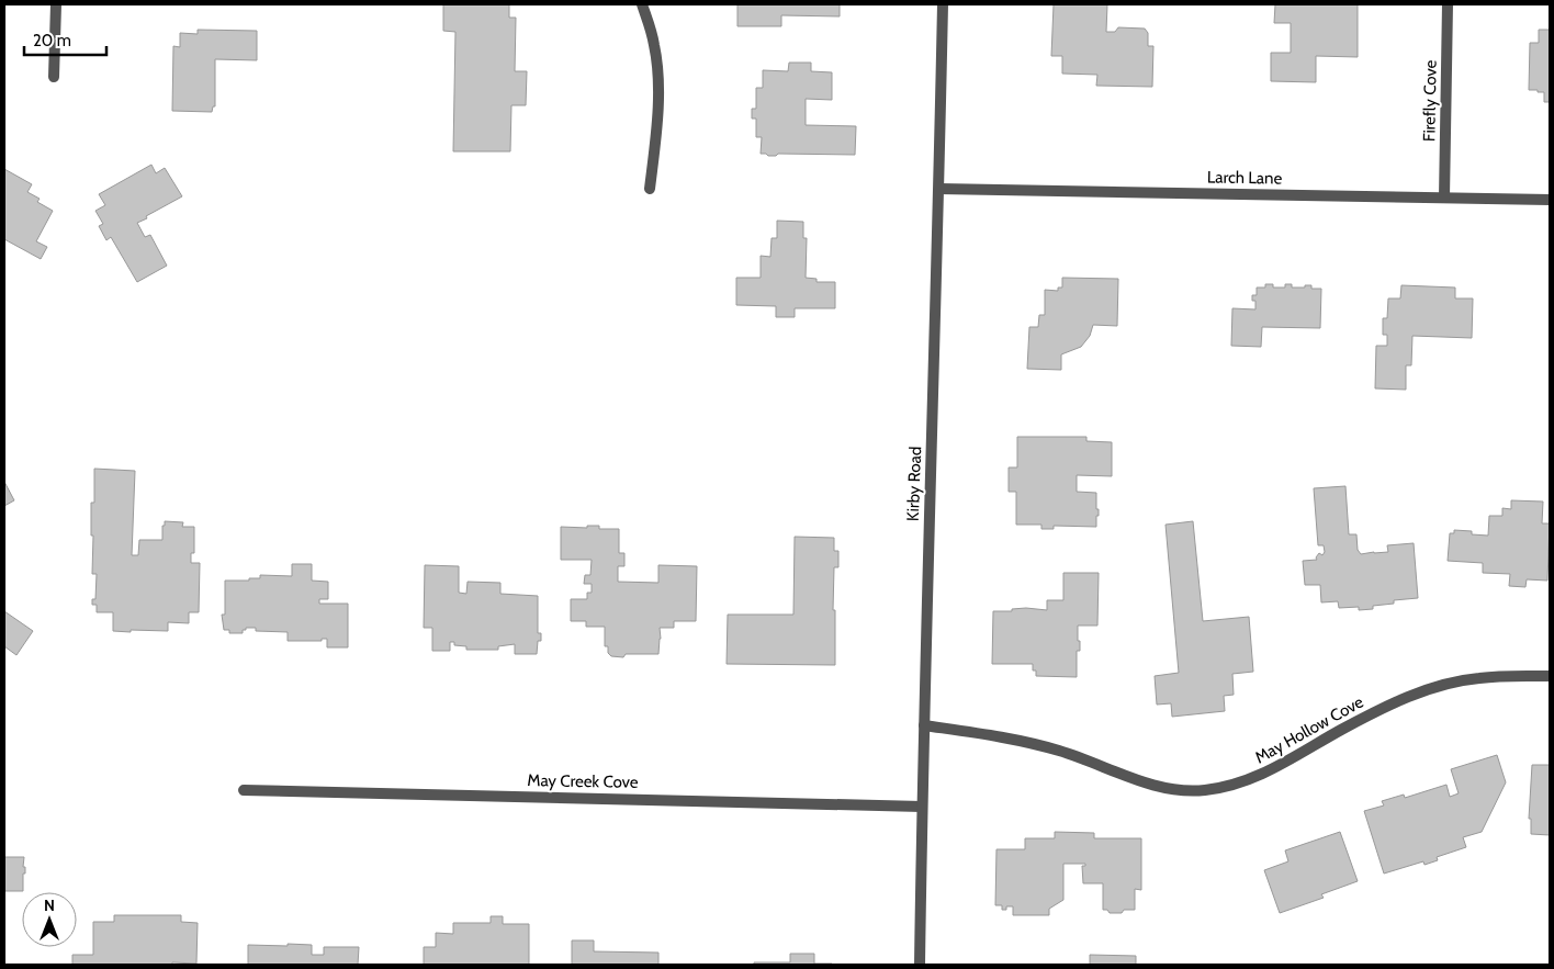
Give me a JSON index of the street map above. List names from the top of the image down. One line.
{"streets":{"street":["Firefly Cove","Larch Lane","Kirby Road","May Hollow Cove","May Creek Cove"]},"crossings":[["Firefly Cove","Larch Lane"],["Larch Lane","Kirby Road"],["Kirby Road","May Hollow Cove"],["Kirby Road","May Creek Cove"]],"scale_bar":"20 m","north":"top"}
